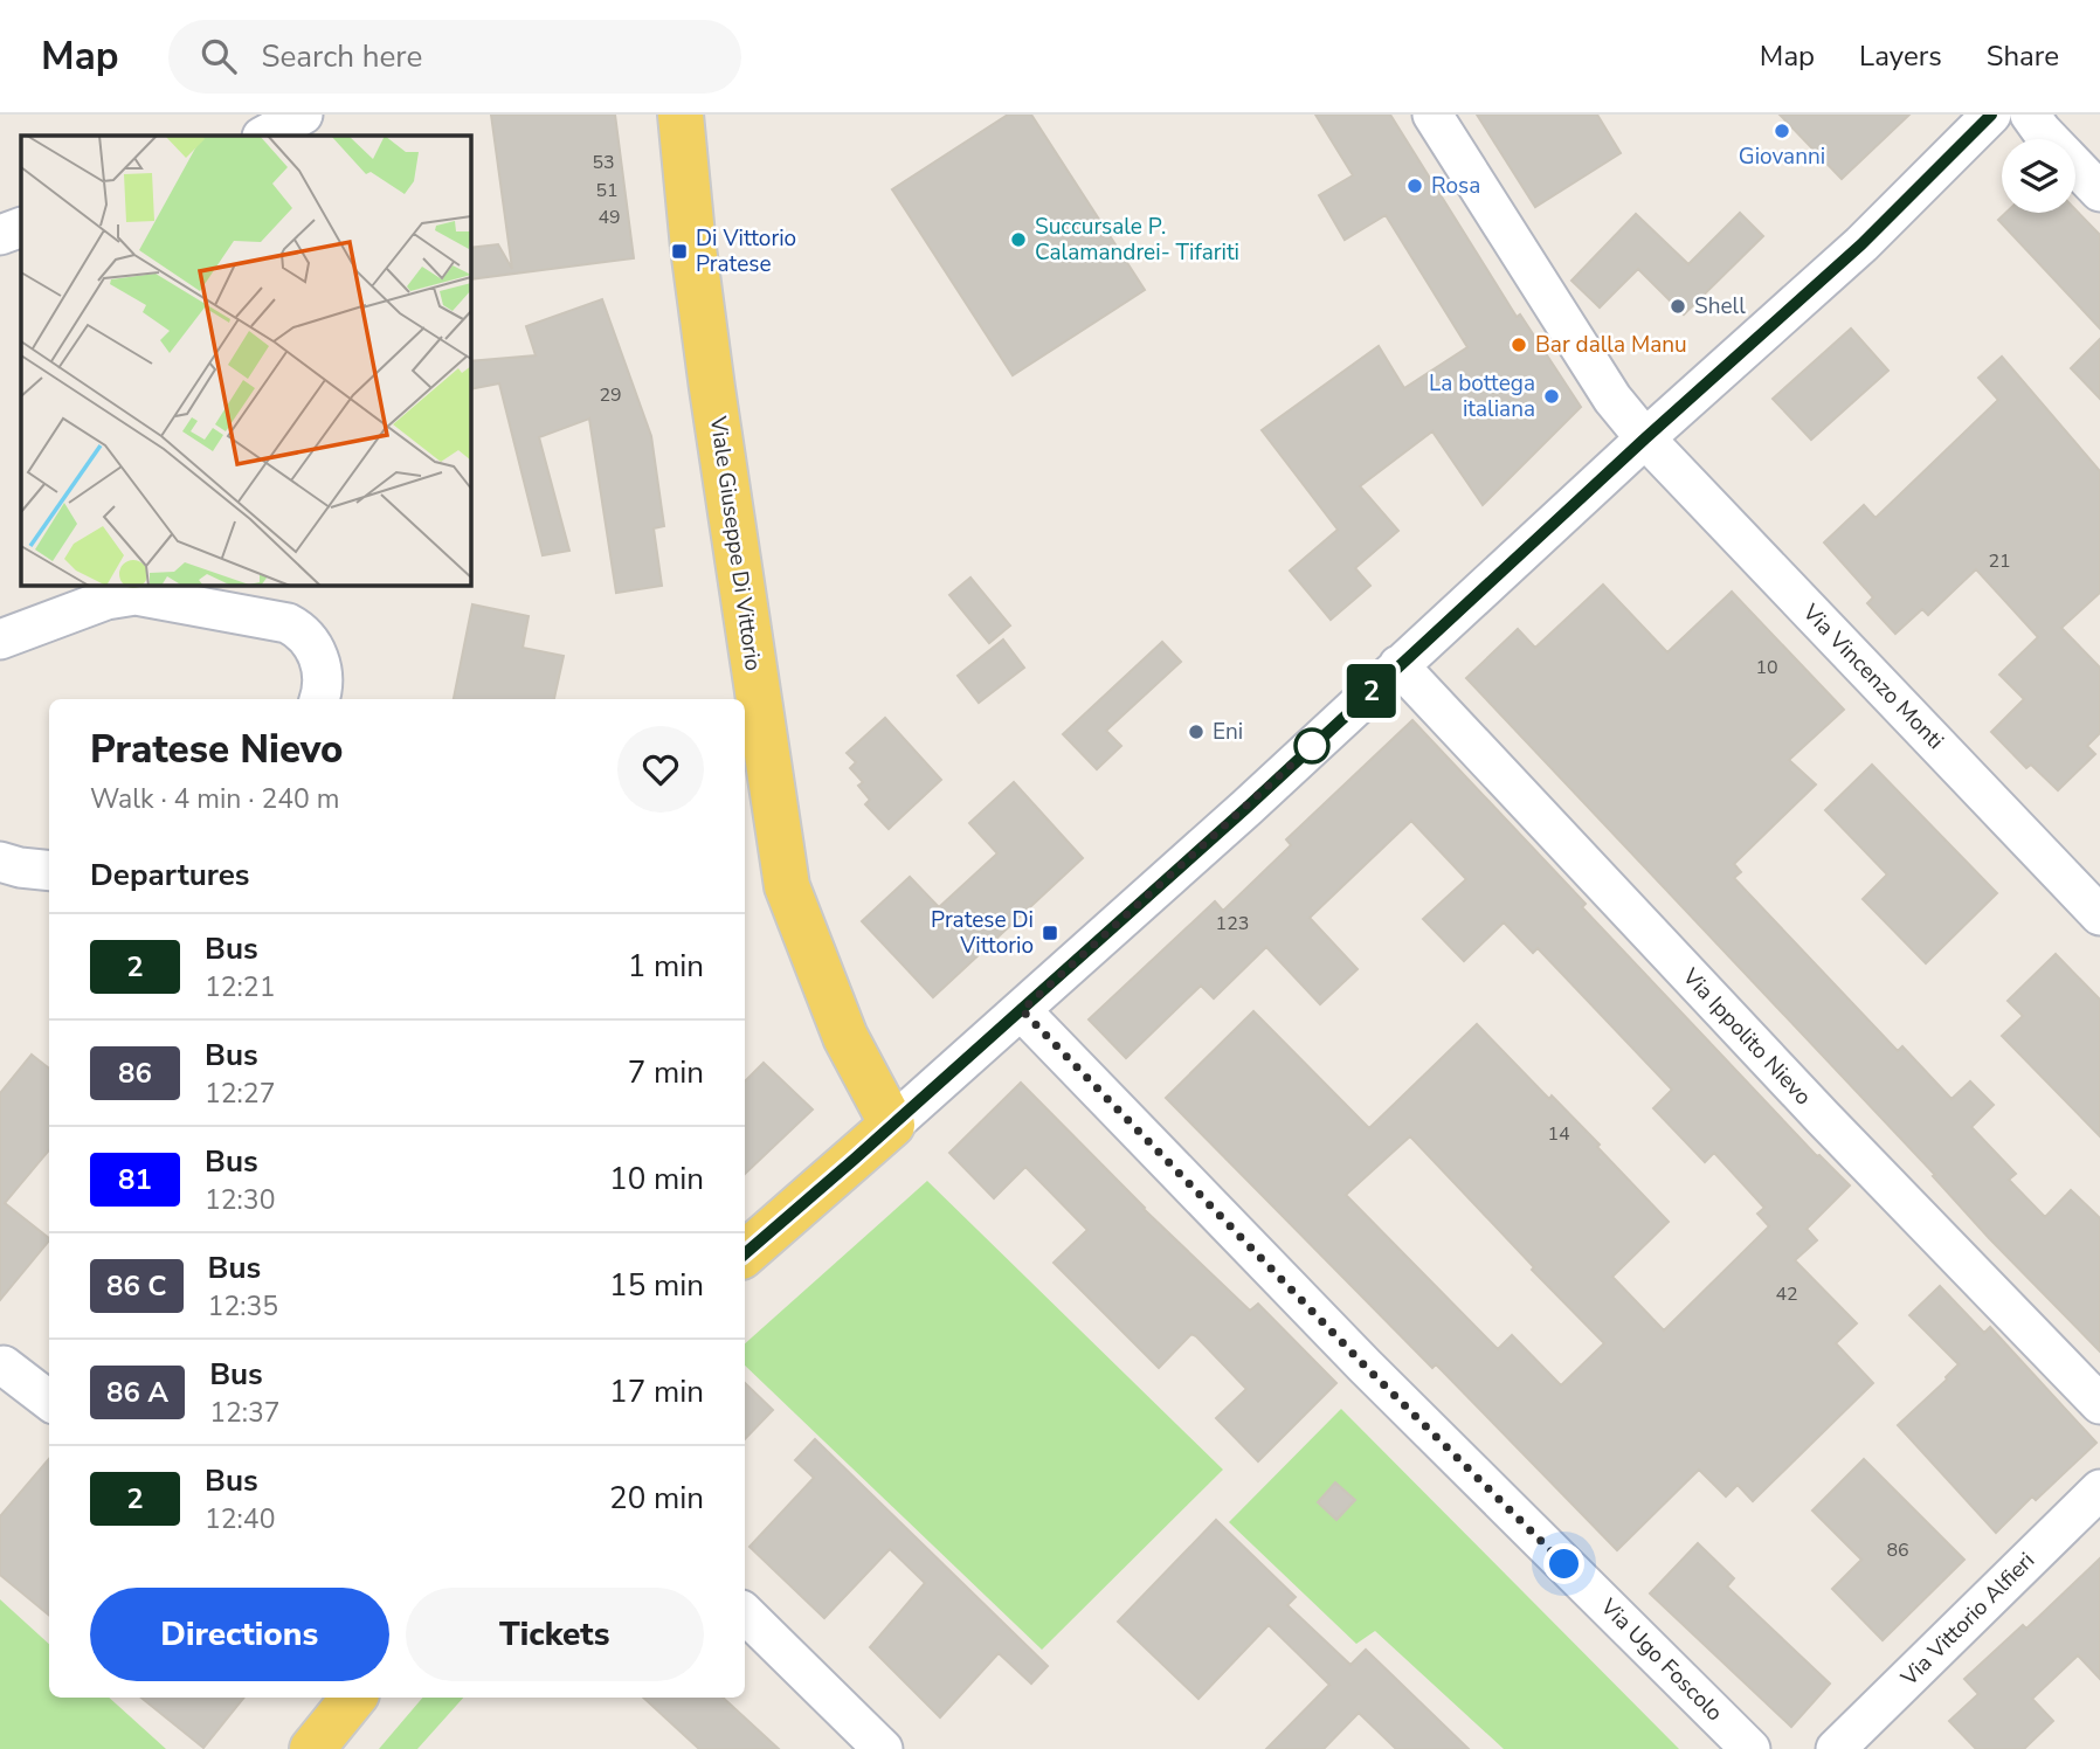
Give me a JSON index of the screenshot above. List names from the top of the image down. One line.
{"streets":{"main road":["Viale Giuseppe Di Vittorio"],"street":["Via Vincenzo Monti","Via Ippolito Nievo","Via Vittorio Alfieri","Via Ugo Foscolo"]},"places":{"other":["Giovanni","Rosa","Succursale P. Calamandrei- Tifariti","Shell","Bar dalla Manu","La bottega italiana","Eni"],"transit":["Di Vittorio Pratese","Pratese Di Vittorio"]},"lines":["bus line 2"],"house_numbers":["53","51","49","29","21","10","123","14","42","86"],"page":{"header":"Map","search":"Search here","nav":["Map","Layers","Share"],"on_map":"2","heading":[["Pratese Nievo","Walk · 4 min · 240 m"],"Departures"],"list":[{"mark":"2","name":"Bus","note":"12:21","value":"1 min"},{"mark":"86","name":"Bus","note":"12:27","value":"7 min"},{"mark":"81","name":"Bus","note":"12:30","value":"10 min"},{"mark":"86 C","name":"Bus","note":"12:35","value":"15 min"},{"mark":"86 A","name":"Bus","note":"12:37","value":"17 min"},{"mark":"2","name":"Bus","note":"12:40","value":"20 min"}],"buttons":["Directions","Tickets"]}}
